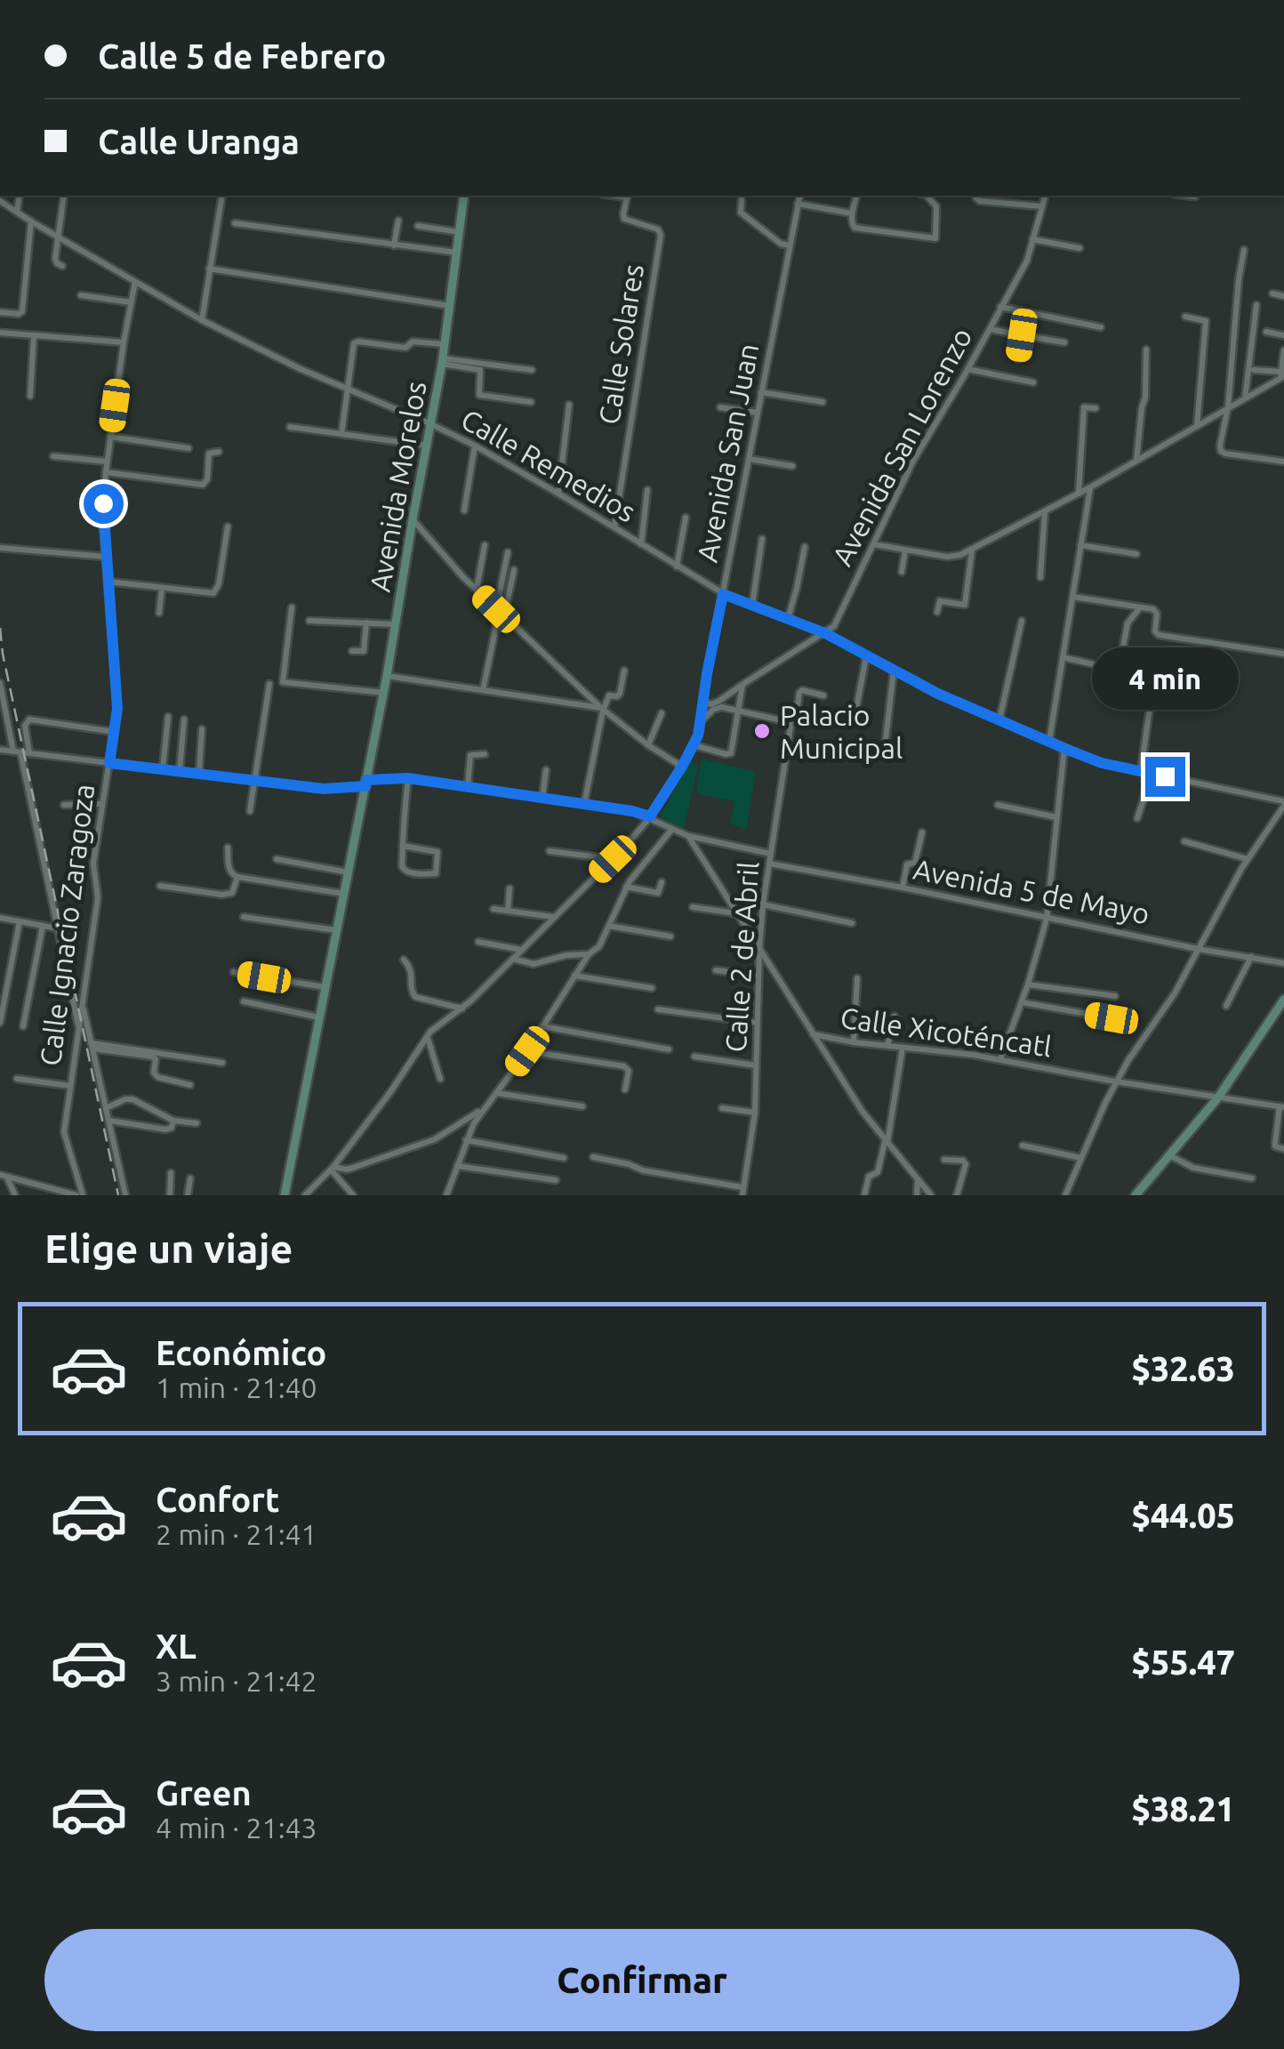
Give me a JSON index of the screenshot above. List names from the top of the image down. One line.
{"streets":{"street":["Calle Solares","Avenida San Lorenzo","Avenida San Juan","Calle Remedios","Avenida Morelos","Avenida 5 de Mayo","Calle Ignacio Zaragoza","Calle 2 de Abril","Calle Xicoténcatl"]},"crossings":[["Calle Solares","Calle Remedios"],["Avenida San Lorenzo","Avenida San Juan"],["Avenida San Lorenzo","Calle Remedios"],["Avenida San Juan","Calle Remedios"],["Calle Remedios","Avenida Morelos"],["Calle Remedios","Calle Ignacio Zaragoza"],["Avenida 5 de Mayo","Calle 2 de Abril"]],"places":["Palacio Municipal"],"page":{"banner":["Calle 5 de Febrero","Calle Uranga"],"bubble":"4 min","heading":"Elige un viaje","list":[{"name":"Económico","note":"1 min · 21:40","value":"$32.63"},{"name":"Confort","note":"2 min · 21:41","value":"$44.05"},{"name":"XL","note":"3 min · 21:42","value":"$55.47"},{"name":"Green","note":"4 min · 21:43","value":"$38.21"}],"buttons":"Confirmar"}}
